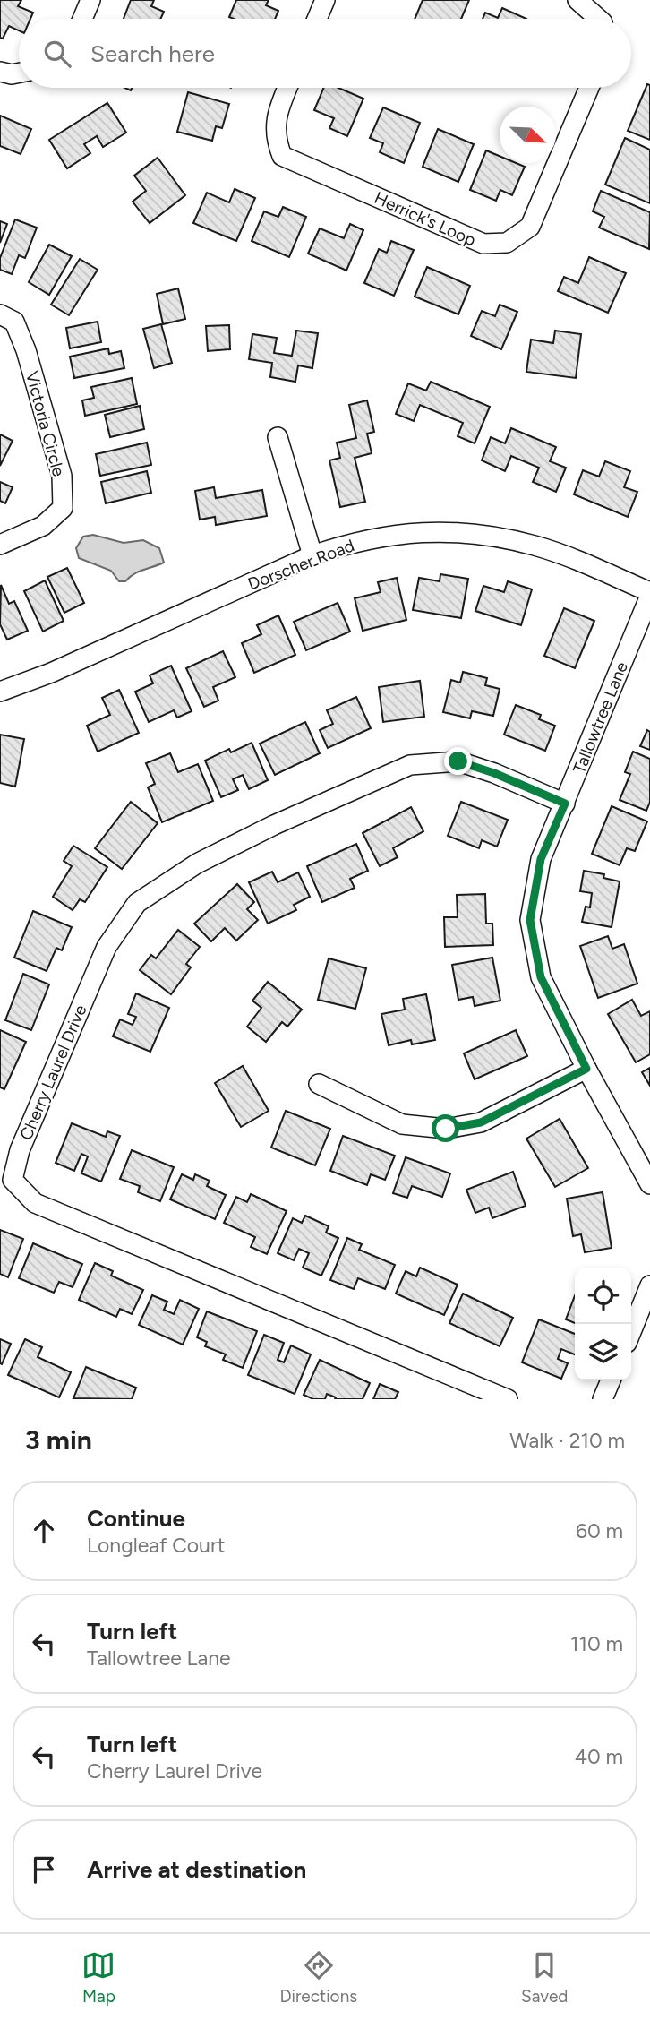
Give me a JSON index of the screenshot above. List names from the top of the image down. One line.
{"streets":{"street":["Herrick's Loop","Victoria Circle","Dorscher Road","Tallowtree Lane","Cherry Laurel Drive"]},"crossings":[["Dorscher Road","Tallowtree Lane"],["Tallowtree Lane","Cherry Laurel Drive"]],"north":"bottom right","page":{"search":"Search here","heading":["3 min","Walk · 210 m"],"list":[["Continue","Longleaf Court","60 m"],["Turn left","Tallowtree Lane","110 m"],["Turn left","Cherry Laurel Drive","40 m"],"Arrive at destination"],"nav":["Map","Directions","Saved"]}}
